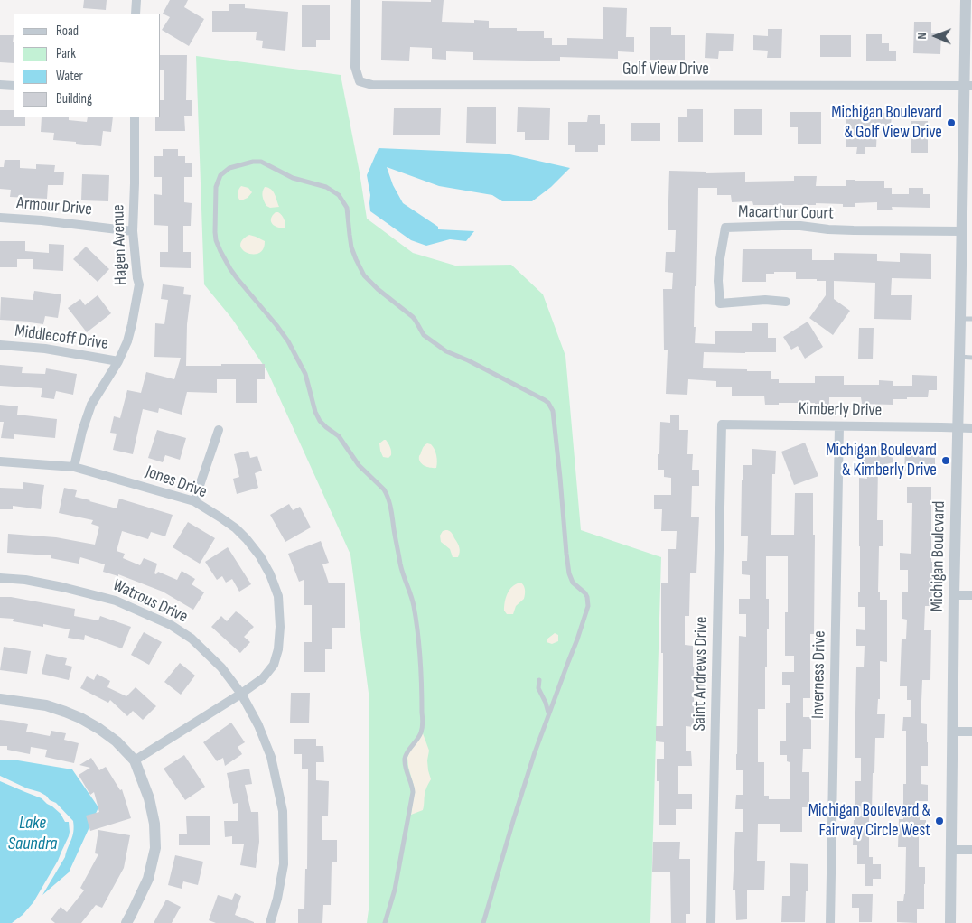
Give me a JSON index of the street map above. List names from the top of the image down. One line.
{"streets":{"street":["Golf View Drive","Armour Drive","Macarthur Court","Hagen Avenue","Middlecoff Drive","Kimberly Drive","Jones Drive","Michigan Boulevard","Watrous Drive","Saint Andrews Drive","Inverness Drive"]},"crossings":[["Golf View Drive","Michigan Boulevard"],["Armour Drive","Hagen Avenue"],["Macarthur Court","Michigan Boulevard"],["Hagen Avenue","Middlecoff Drive"],["Hagen Avenue","Jones Drive"],["Kimberly Drive","Michigan Boulevard"],["Kimberly Drive","Saint Andrews Drive"],["Kimberly Drive","Inverness Drive"],["Jones Drive","Watrous Drive"]],"water":["Lake Saundra"],"places":["Michigan Boulevard & Golf View Drive","Michigan Boulevard & Kimberly Drive","Michigan Boulevard & Fairway Circle West"],"legend":["Road","Park","Water","Building"],"north":"left"}
